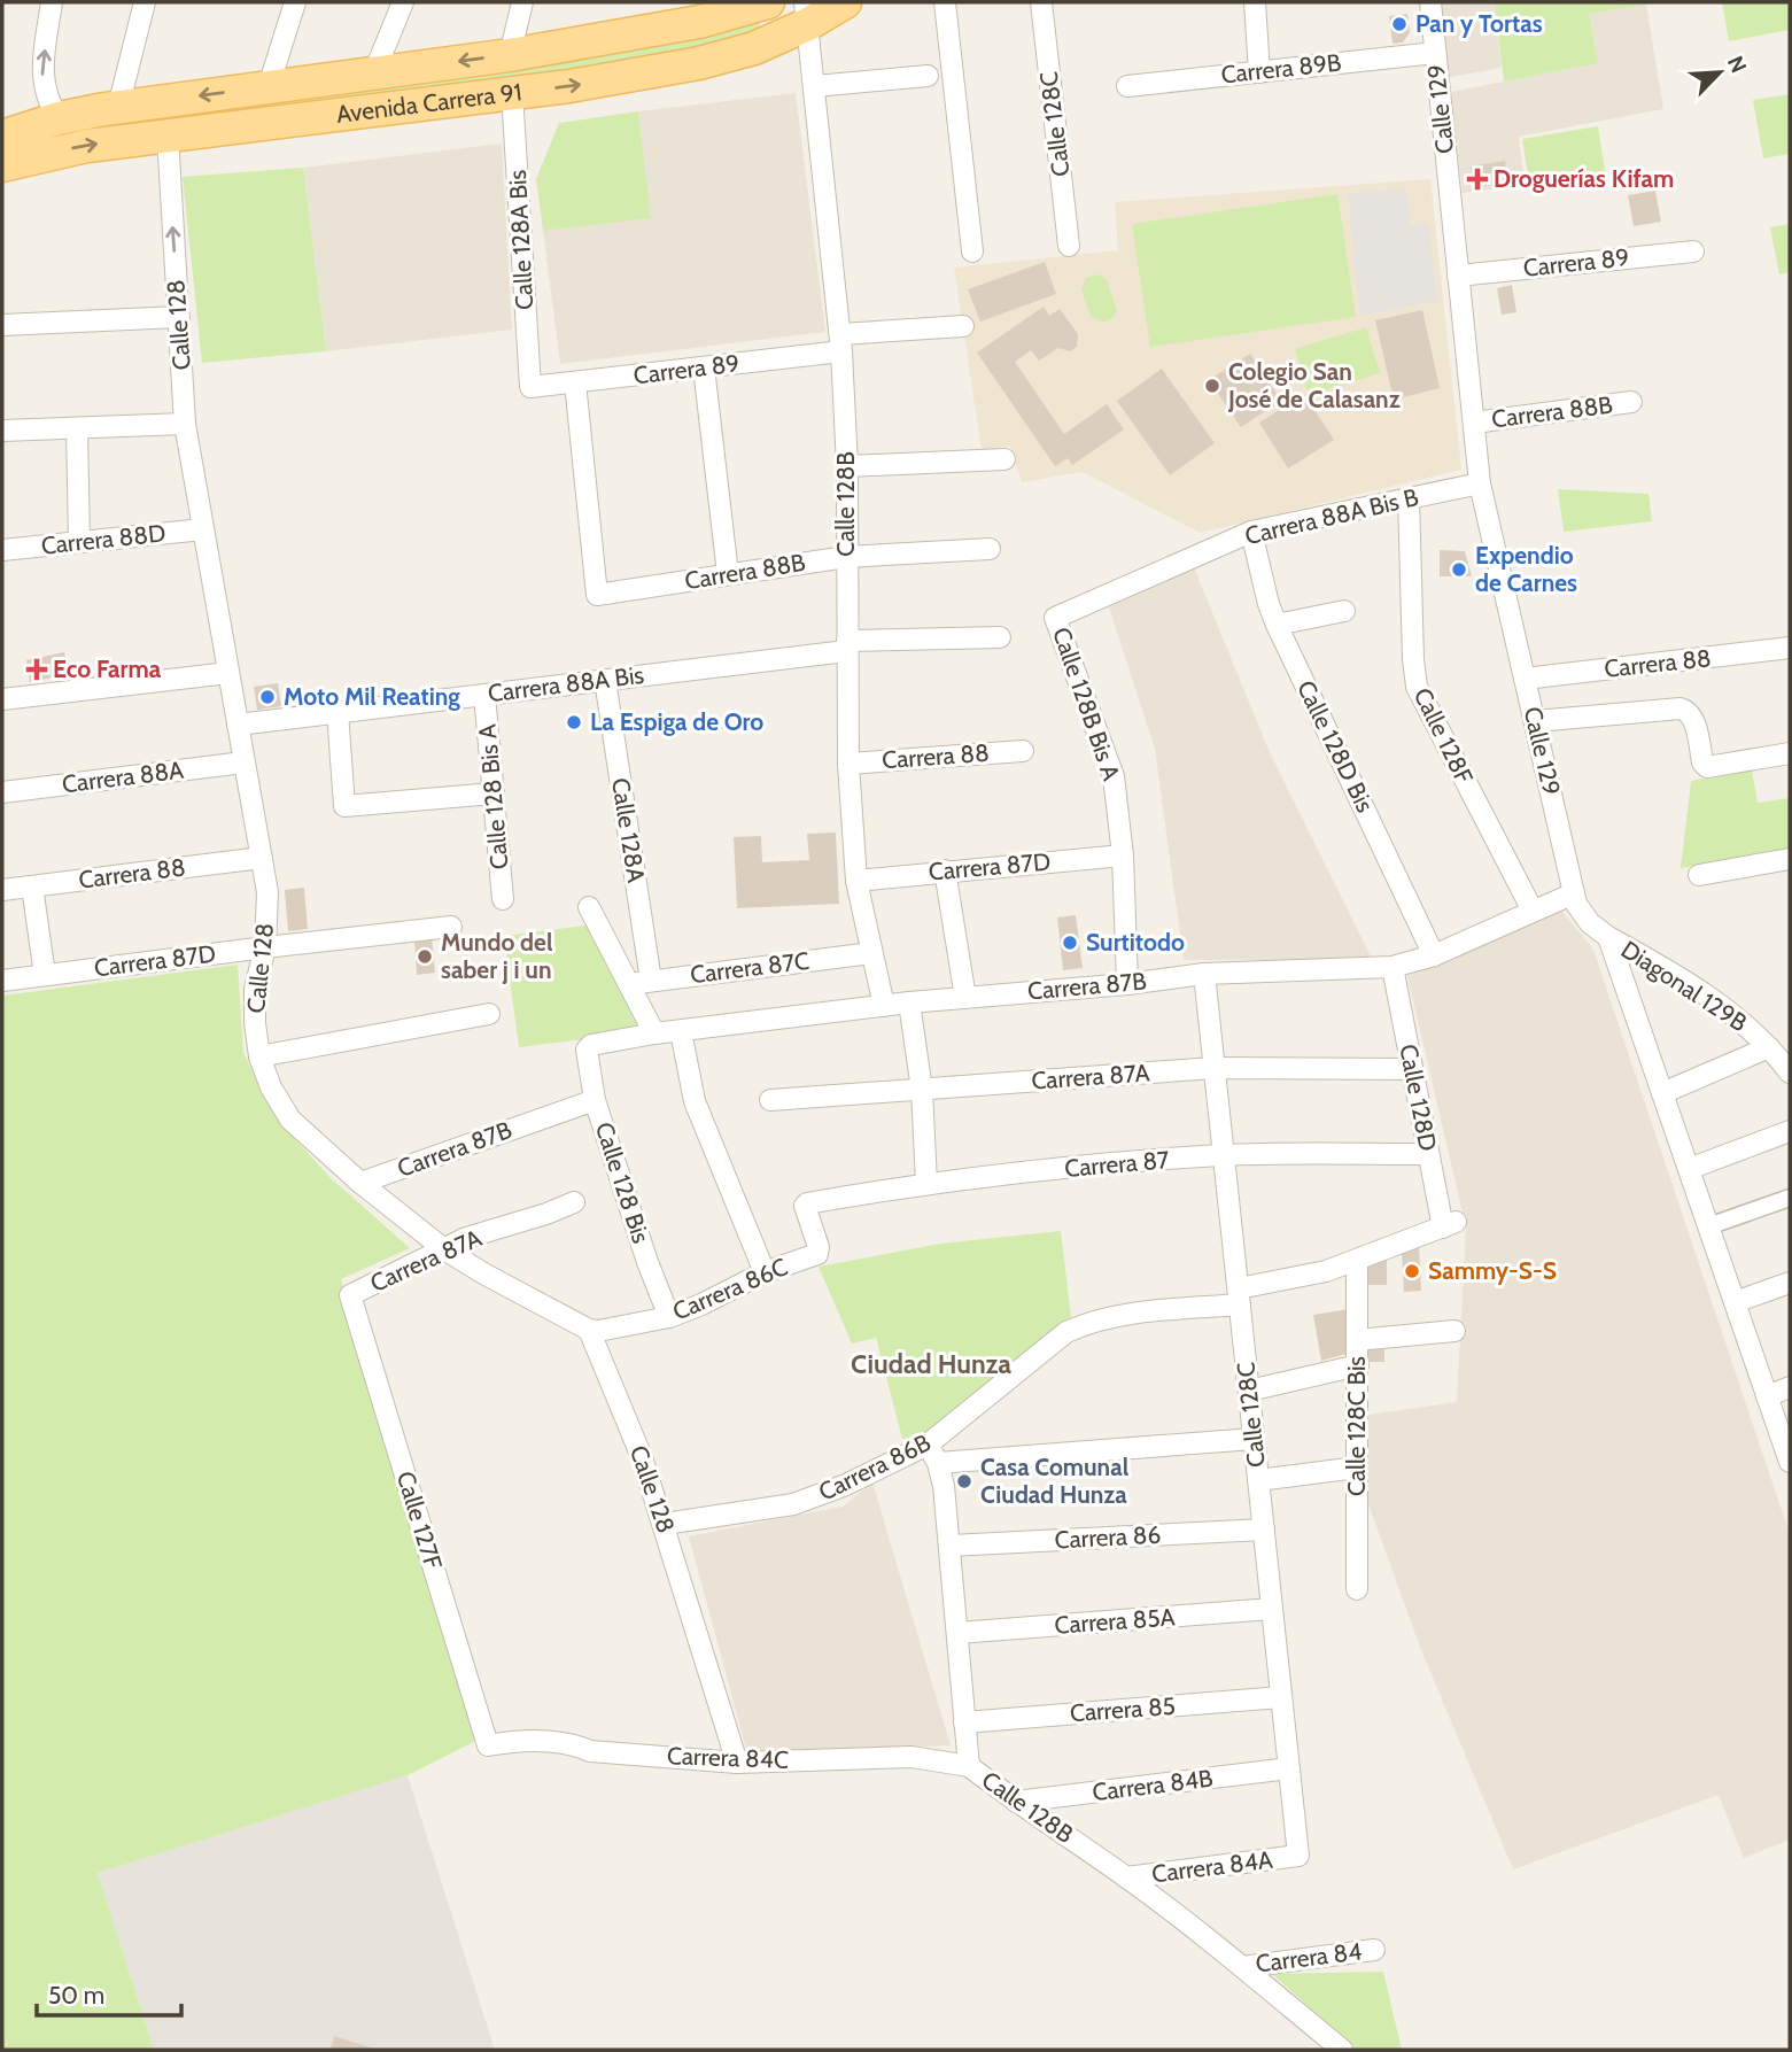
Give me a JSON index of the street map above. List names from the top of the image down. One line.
{"streets":{"main road":["Avenida Carrera 91"],"street":["Carrera 89B","Calle 129","Calle 128C","Calle 128A Bis","Carrera 89","Calle 128","Carrera 88B","Calle 128B","Carrera 88A Bis B","Carrera 88D","Carrera 88","Carrera 88A Bis","Calle 128B Bis A","Calle 128F","Calle 128D Bis","Carrera 88A","Calle 128 Bis A","Calle 128A","Carrera 87D","Carrera 87C","Carrera 87B","Diagonal 129B","Carrera 87A","Calle 128D","Carrera 87","Calle 128 Bis","Carrera 86C","Calle 128C Bis","Carrera 86B","Calle 127F","Carrera 86","Carrera 85A","Carrera 85","Carrera 84C","Carrera 84B","Carrera 84A","Carrera 84"]},"crossings":[["Carrera 89B","Calle 129"],["Avenida Carrera 91","Calle 128A Bis"],["Avenida Carrera 91","Calle 128"],["Avenida Carrera 91","Calle 128B"],["Calle 129","Carrera 89"],["Calle 129","Carrera 88B"],["Calle 129","Carrera 88A Bis B"],["Calle 129","Carrera 88"],["Calle 129","Carrera 87B"],["Calle 129","Diagonal 129B"],["Calle 128C","Carrera 87B"],["Calle 128C","Carrera 87A"],["Calle 128C","Carrera 87"],["Calle 128C","Carrera 86B"],["Calle 128C","Carrera 86"],["Calle 128C","Carrera 85A"],["Calle 128C","Carrera 85"],["Calle 128C","Carrera 84B"],["Calle 128C","Carrera 84A"],["Calle 128A Bis","Carrera 89"],["Carrera 89","Carrera 88B"],["Carrera 89","Calle 128B"],["Calle 128","Carrera 88D"],["Calle 128","Carrera 88"],["Calle 128","Carrera 88A Bis"],["Calle 128","Carrera 88A"],["Calle 128","Carrera 87D"],["Calle 128","Carrera 87B"],["Calle 128","Carrera 87A"],["Calle 128","Carrera 86C"],["Calle 128","Carrera 86B"],["Calle 128","Carrera 84C"],["Carrera 88B","Calle 128B"],["Calle 128B","Carrera 88"],["Calle 128B","Carrera 88A Bis"],["Calle 128B","Carrera 87D"],["Calle 128B","Carrera 87C"],["Calle 128B","Carrera 87B"],["Calle 128B","Carrera 86B"],["Calle 128B","Carrera 86"],["Calle 128B","Carrera 85A"],["Calle 128B","Carrera 85"],["Calle 128B","Carrera 84C"],["Calle 128B","Carrera 84B"],["Calle 128B","Carrera 84A"],["Calle 128B","Carrera 84"],["Carrera 88A Bis B","Calle 128B Bis A"],["Carrera 88A Bis B","Calle 128F"],["Carrera 88A Bis B","Calle 128D Bis"],["Carrera 88A Bis","Calle 128 Bis A"],["Carrera 88A Bis","Calle 128A"],["Calle 128B Bis A","Carrera 87D"],["Calle 128B Bis A","Carrera 87B"],["Calle 128F","Carrera 87B"],["Calle 128D Bis","Carrera 87B"],["Calle 128A","Carrera 87C"],["Carrera 87B","Calle 128D"],["Carrera 87B","Calle 128 Bis"],["Carrera 87A","Calle 128D"],["Carrera 87A","Calle 127F"],["Calle 128D","Carrera 87"],["Calle 128D","Carrera 86B"],["Carrera 87","Carrera 86C"],["Calle 128 Bis","Carrera 86C"],["Calle 128C Bis","Carrera 86B"],["Calle 127F","Carrera 84C"]],"districts":["Ciudad Hunza"],"places":{"other":["Pan y Tortas","Colegio San José de Calasanz","Expendio de Carnes","Moto Mil Reating","La Espiga de Oro","Surtitodo","Mundo del saber j i un","Sammy-S-S","Casa Comunal Ciudad Hunza"],"health":["Droguerías Kifam","Eco Farma"]},"scale_bar":"50 m","north":"top right"}
